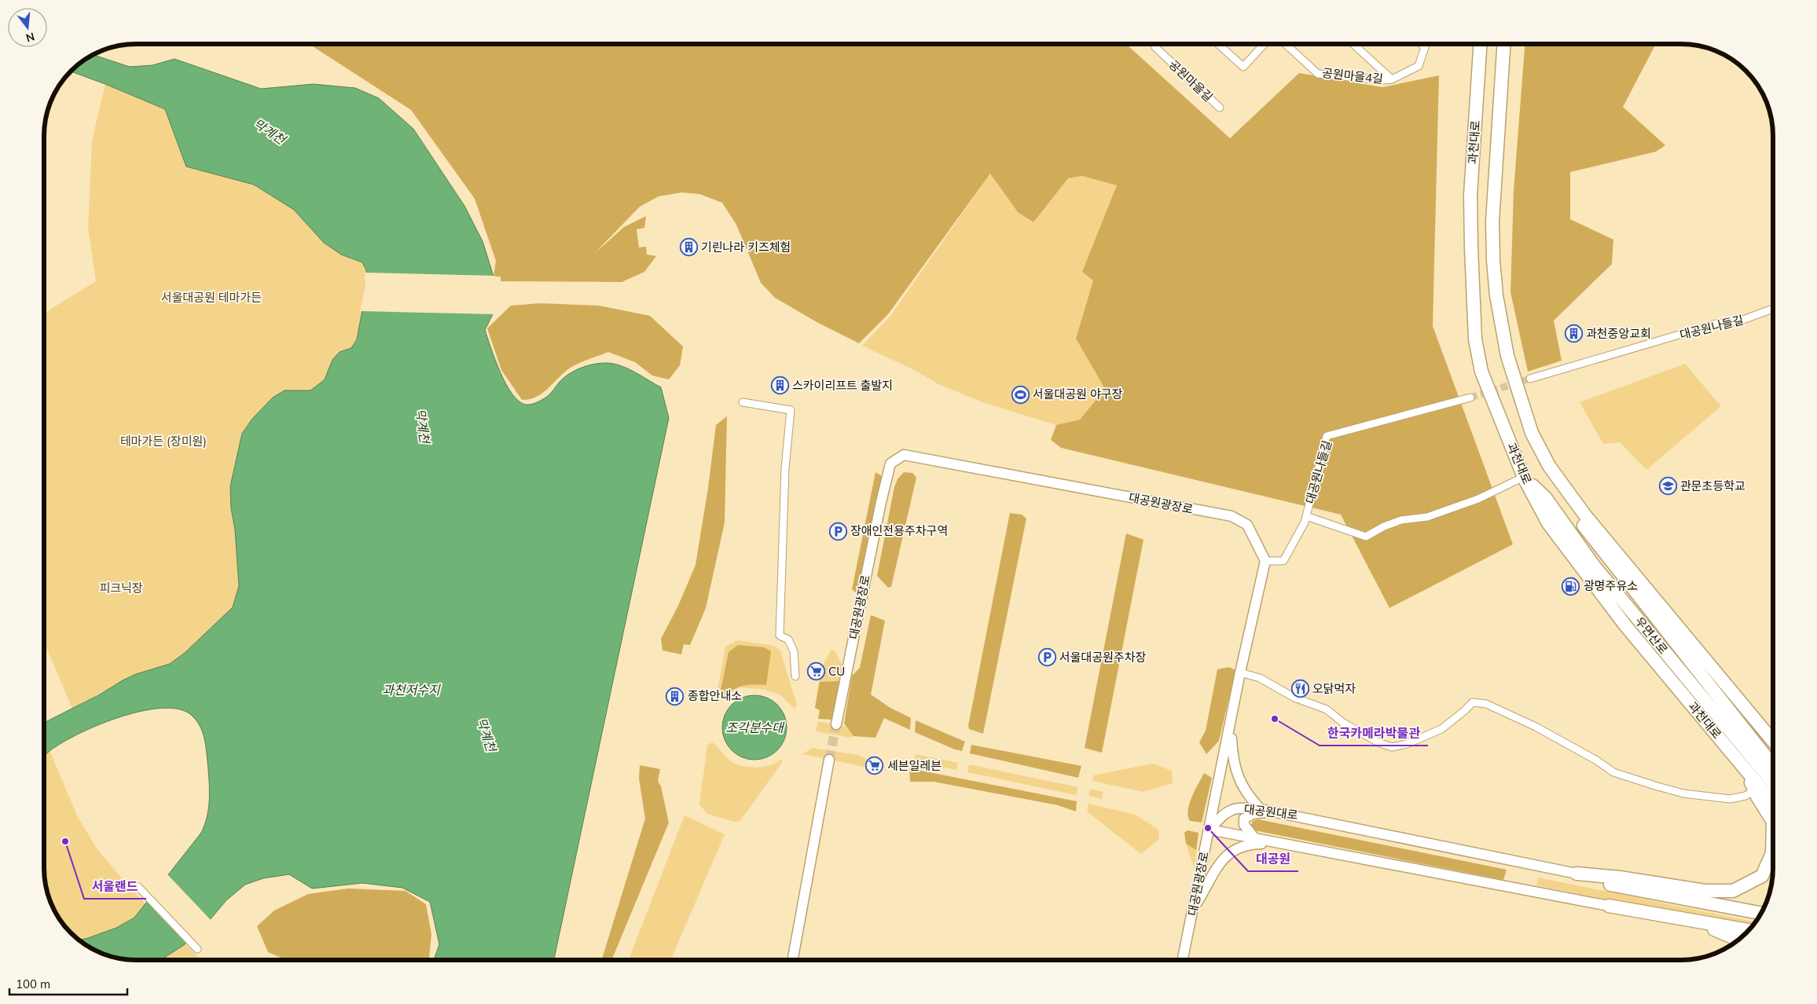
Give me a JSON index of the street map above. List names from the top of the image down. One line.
{"streets":{"highway":["과천대로","우면산로"],"street":["공원마을4길","공원마을길","대공원나들길","대공원광장로","대공원대로"]},"crossings":[["과천대로","우면산로"],["대공원나들길","대공원광장로"],["대공원광장로","대공원대로"]],"water":["막계천","과천저수지","조각분수대"],"parks":["서울대공원 테마가든","테마가든 (장미원)","피크닉장"],"places":{"building":["기린나라 키즈체험","과천중앙교회","스카이리프트 출발지","종합안내소"],"sports":["서울대공원 야구장"],"school or university":["관문초등학교"],"parking":["장애인전용주차구역","서울대공원주차장"],"fuel station":["광명주유소"],"supermarket":["CU","세븐일레븐"],"restaurant":["오닭먹자"],"other":["한국카메라박물관","대공원","서울랜드"]},"scale_bar":"100 m","north":"bottom"}
